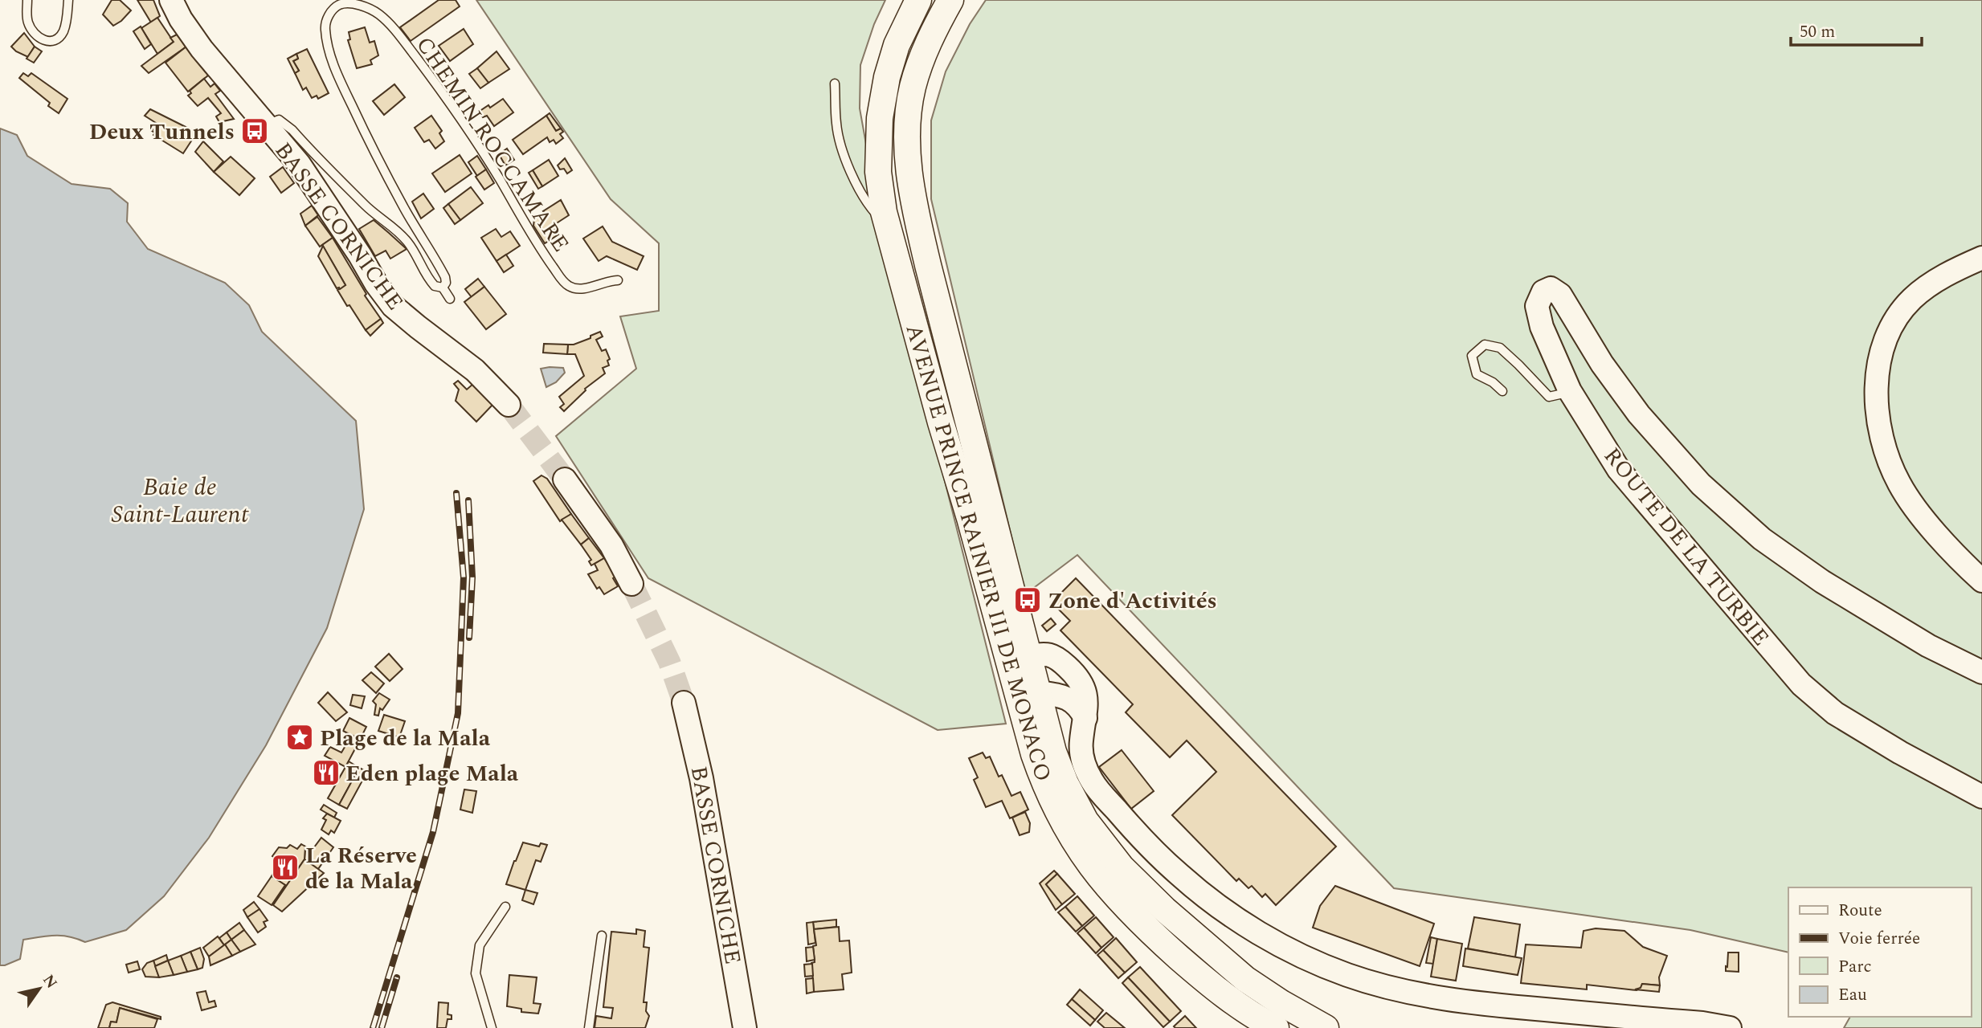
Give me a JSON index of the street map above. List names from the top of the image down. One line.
{"streets":{"main road":["AVENUE PRINCE RAINIER III DE MONACO"],"street":["BASSE CORNICHE","ROUTE DE LA TURBIE"],"lane":["CHEMIN ROCCAMARE"]},"water":["Baie de Saint-Laurent"],"places":{"bus stop":["Deux Tunnels","Zone d'Activités"],"place":["Plage de la Mala"],"restaurant":["Eden plage Mala","La Réserve de la Mala"]},"legend":["Route","Voie ferrée","Parc","Eau"],"scale_bar":"50 m","north":"top right"}
